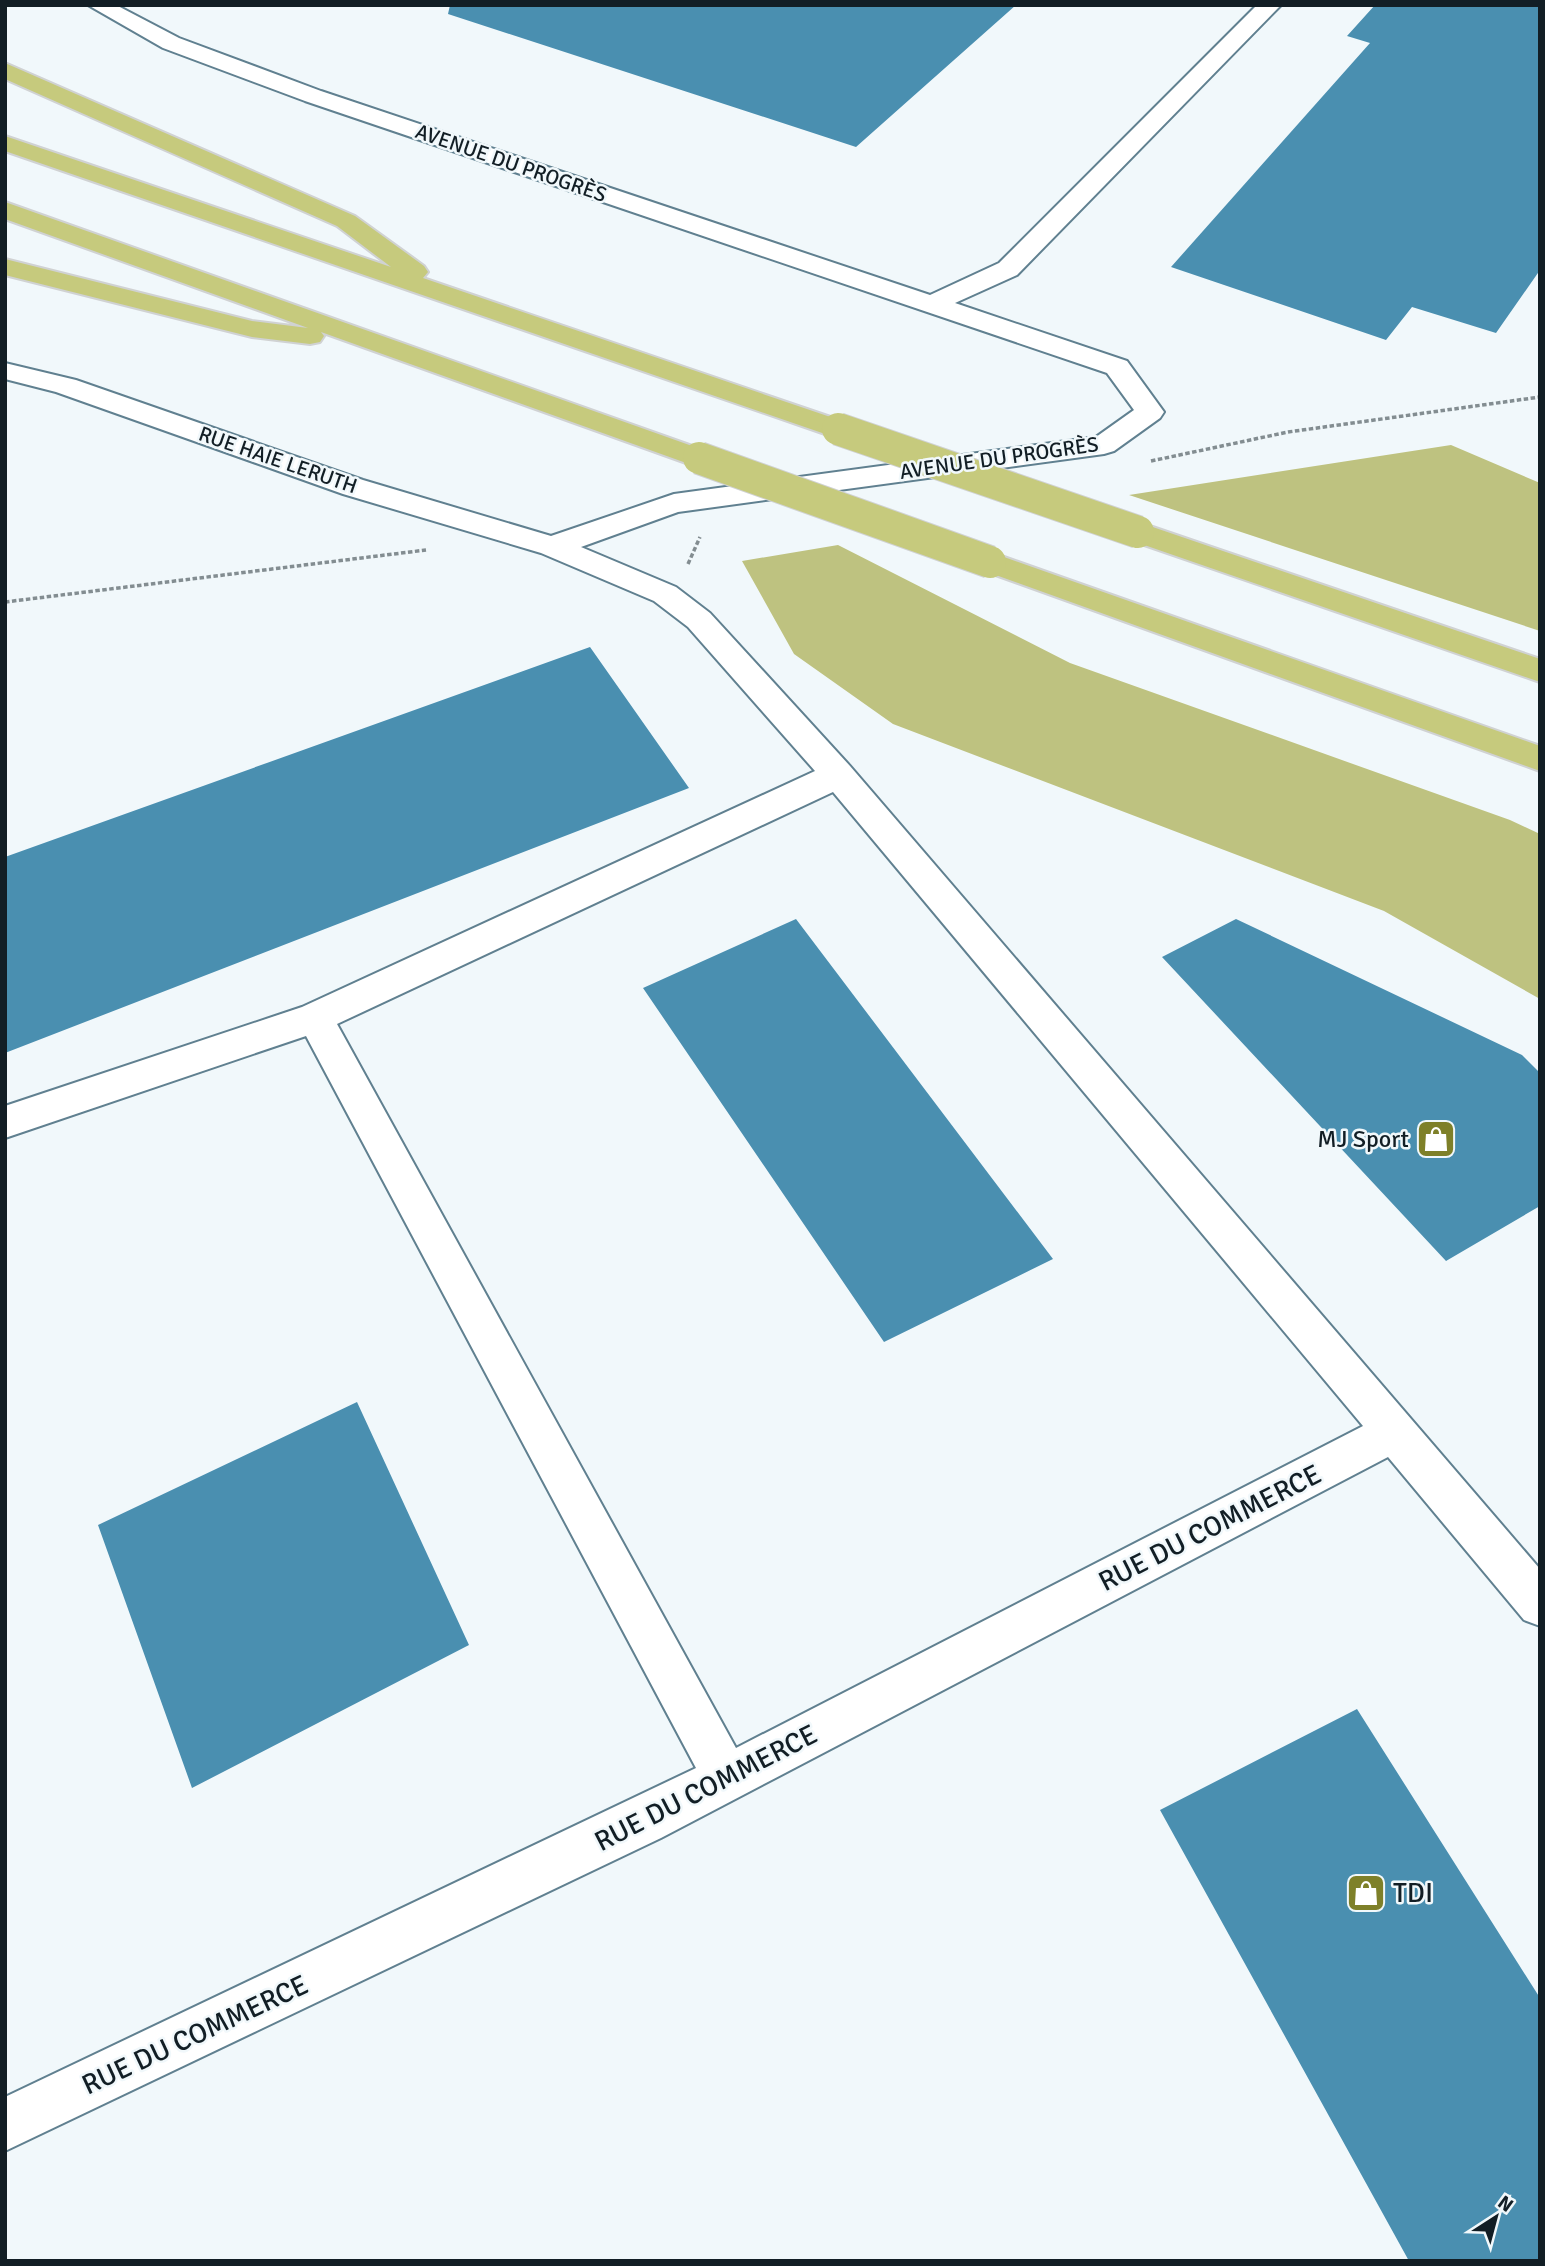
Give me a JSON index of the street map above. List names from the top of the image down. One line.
{"streets":{"street":["AVENUE DU PROGRÈS","RUE HAIE LERUTH","RUE DU COMMERCE"]},"crossings":[["AVENUE DU PROGRÈS","RUE HAIE LERUTH"],["RUE HAIE LERUTH","RUE DU COMMERCE"]],"places":{"shop":["MJ Sport","TDI"]},"north":"top right"}
